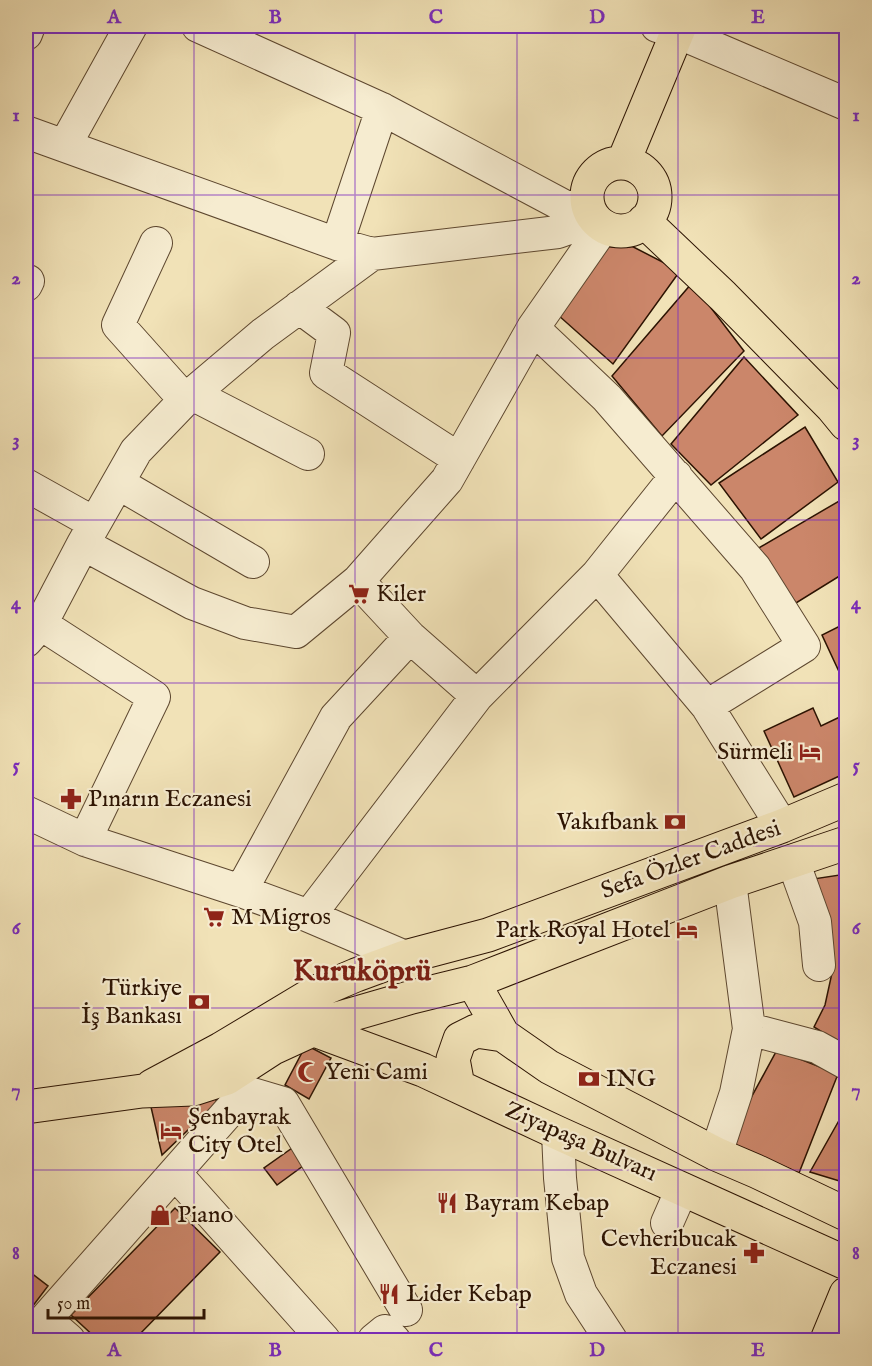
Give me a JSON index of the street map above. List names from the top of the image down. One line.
{"streets":{"main road":["Sefa Özler Caddesi","Ziyapaşa Bulvarı"]},"crossings":[["Sefa Özler Caddesi","Ziyapaşa Bulvarı"]],"districts":["Kuruköprü"],"places":{"supermarket":["Kiler","M Migros"],"hotel":["Sürmeli","Park Royal Hotel","Şenbayrak City Otel"],"pharmacy":["Pınarın Eczanesi","Cevheribucak Eczanesi"],"bank":["Vakıfbank","Türkiye İş Bankası","ING"],"mosque":["Yeni Cami"],"restaurant":["Bayram Kebap","Lider Kebap"],"shop":["Piano"]},"scale_bar":"50 m","grid":{"columns":["A","B","C","D","E"],"rows":["1","2","3","4","5","6","7","8"]}}
